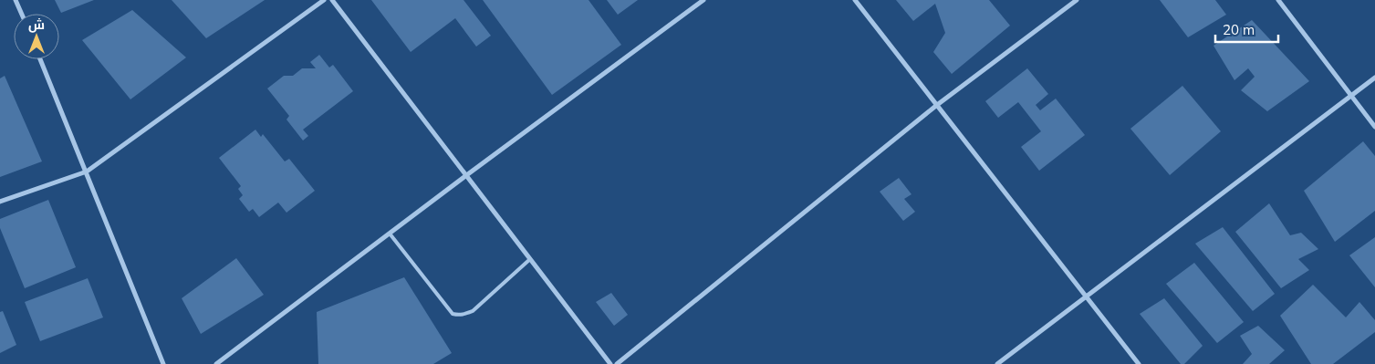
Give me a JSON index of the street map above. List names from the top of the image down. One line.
{"scale_bar":"20 m","north":"top"}
